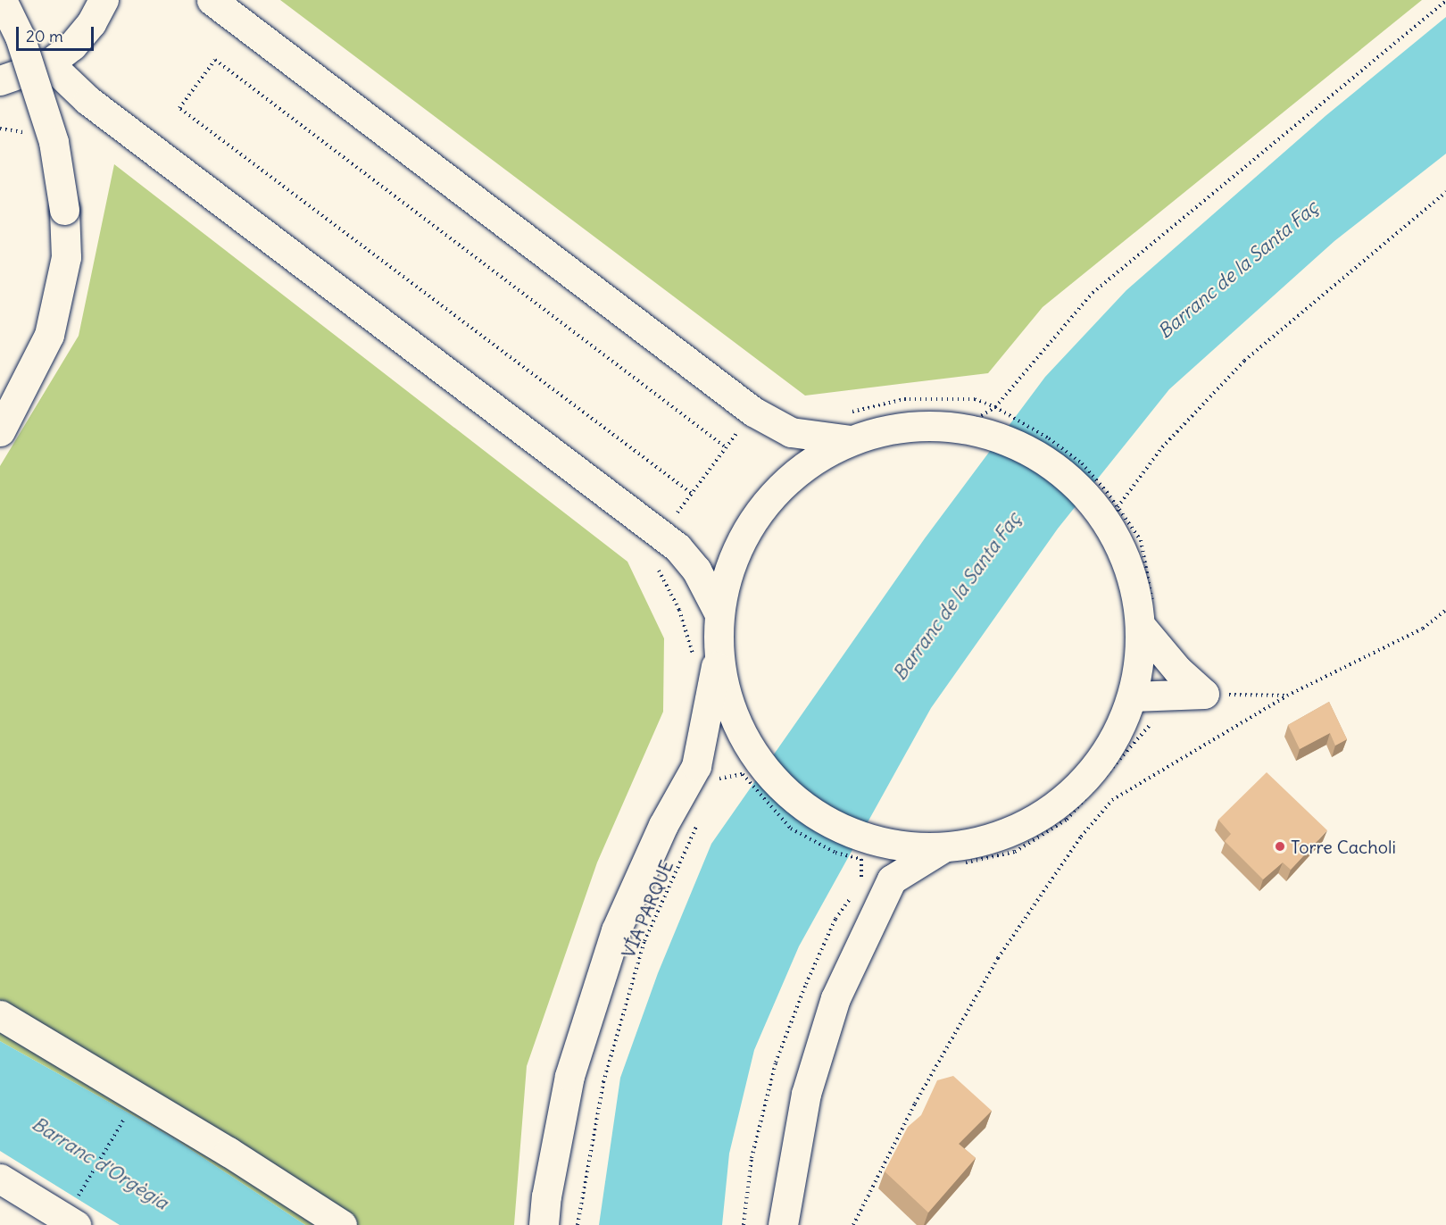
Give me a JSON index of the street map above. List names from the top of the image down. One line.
{"streets":{"path":["VÍA PARQUE"]},"water":["Barranc de la Santa Faç","Barranc d'Orgègia"],"places":["Torre Cacholi"],"scale_bar":"20 m"}
